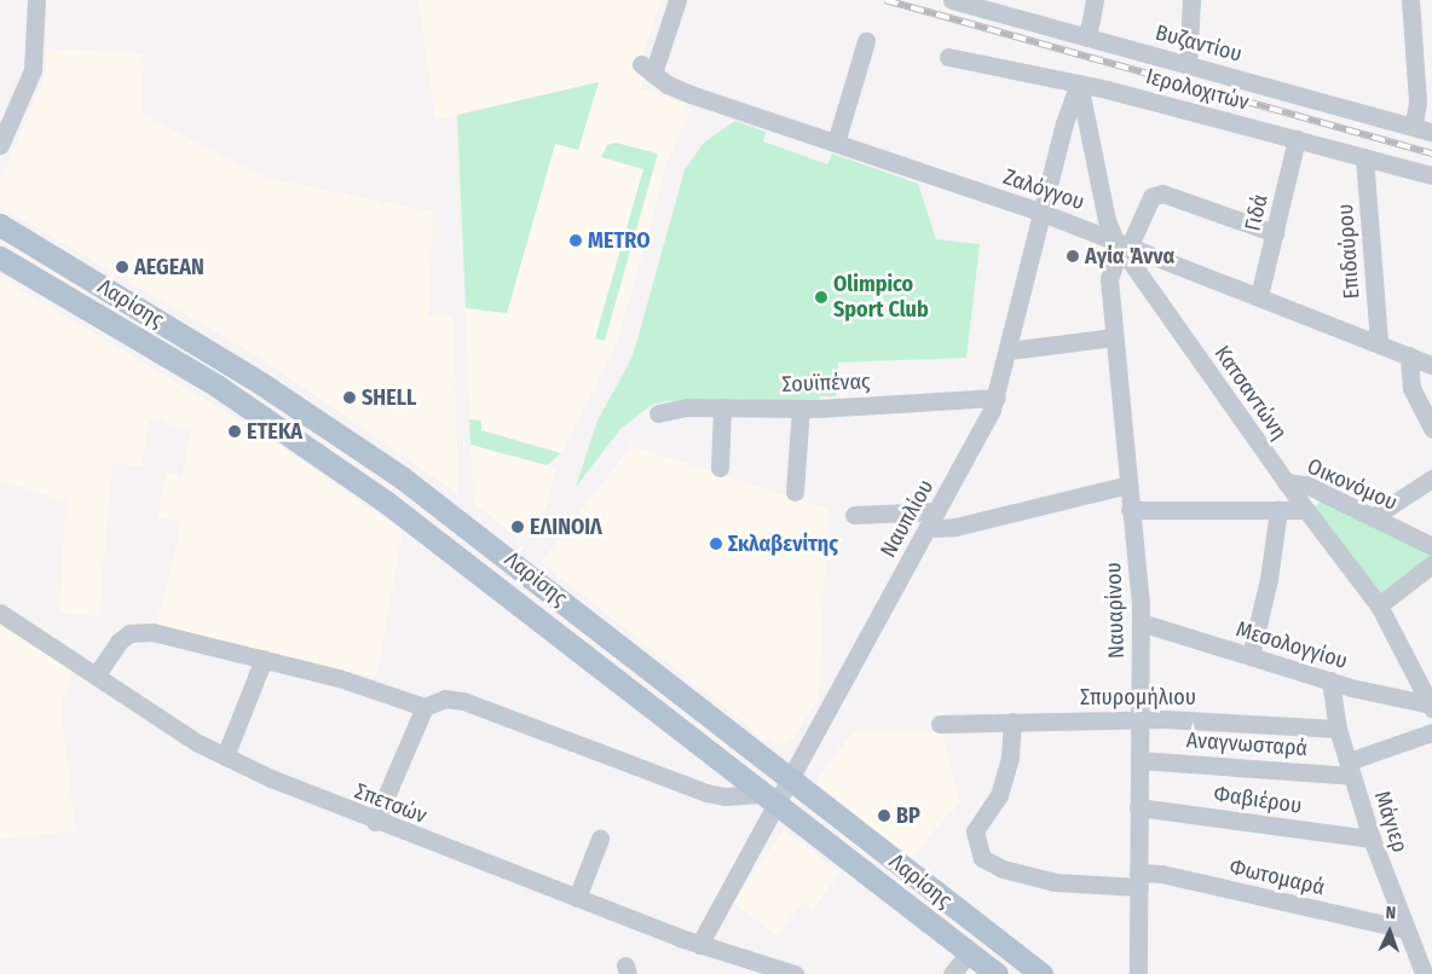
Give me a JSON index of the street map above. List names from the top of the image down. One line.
{"streets":{"main road":["Λαρίσης"],"street":["Βυζαντίου","Ιερολοχιτών","Ζαλόγγου","Γιδά","Επιδαύρου","Σουϊπένας","Κατσαντώνη","Οικονόμου","Ναυπλίου","Ναυαρίνου","Μεσολογγίου","Σπυρομήλιου","Αναγνωσταρά","Φαβιέρου","Σπετσών","Μάγιερ","Φωτομαρά"]},"crossings":[["Ιερολοχιτών","Γιδά"],["Ιερολοχιτών","Επιδαύρου"],["Ιερολοχιτών","Κατσαντώνη"],["Ιερολοχιτών","Ναυπλίου"],["Ζαλόγγου","Γιδά"],["Ζαλόγγου","Επιδαύρου"],["Ζαλόγγου","Κατσαντώνη"],["Ζαλόγγου","Ναυπλίου"],["Ζαλόγγου","Ναυαρίνου"],["Γιδά","Ναυαρίνου"],["Λαρίσης","Ναυπλίου"],["Σουϊπένας","Ναυπλίου"],["Κατσαντώνη","Οικονόμου"],["Κατσαντώνη","Ναυπλίου"],["Κατσαντώνη","Ναυαρίνου"],["Κατσαντώνη","Μεσολογγίου"],["Ναυπλίου","Σπετσών"],["Ναυαρίνου","Μεσολογγίου"],["Ναυαρίνου","Σπυρομήλιου"],["Ναυαρίνου","Αναγνωσταρά"],["Ναυαρίνου","Φαβιέρου"],["Ναυαρίνου","Φωτομαρά"],["Μεσολογγίου","Μάγιερ"],["Σπυρομήλιου","Μάγιερ"],["Σπυρομήλιου","Φωτομαρά"],["Αναγνωσταρά","Μάγιερ"],["Φαβιέρου","Μάγιερ"],["Μάγιερ","Φωτομαρά"]],"places":["METRO","Αγία Άννα","AEGEAN","Olimpico Sport Club","SHELL","ΕΤΕΚΑ","ΕΛΙΝΟΙΛ","Σκλαβενίτης","BP"],"north":"top"}
